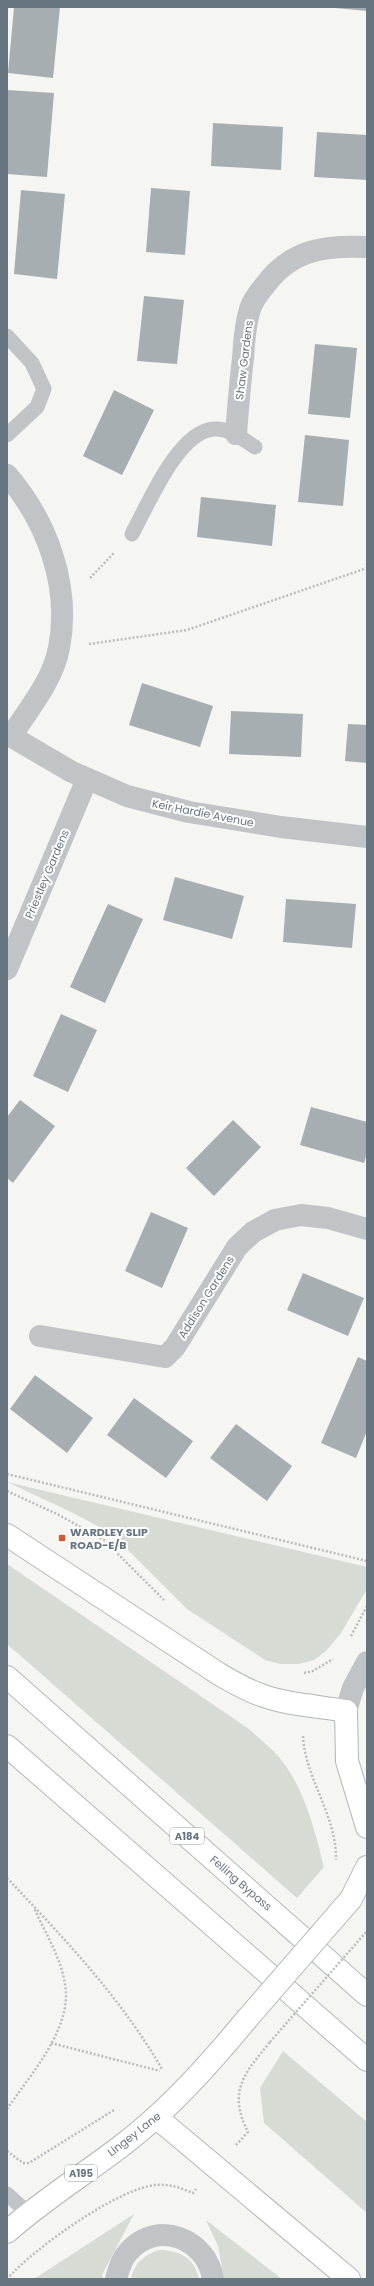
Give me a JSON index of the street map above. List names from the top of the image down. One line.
{"streets":{"main road":["A184","Felling Bypass","Lingey Lane","A195"],"street":["Shaw Gardens","Keir Hardie Avenue","Priestley Gardens","Addison Gardens"]},"crossings":[["Keir Hardie Avenue","Priestley Gardens"]],"places":{"transit":["WARDLEY SLIP ROAD-E/B"]}}
